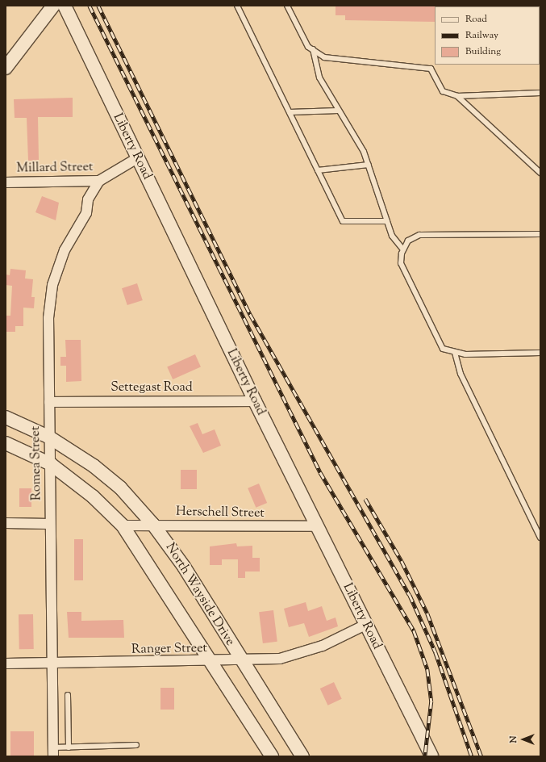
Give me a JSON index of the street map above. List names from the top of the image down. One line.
{"streets":{"main road":["Liberty Road","North Wayside Drive"],"street":["Millard Street","Settegast Road","Romea Street","Herschell Street","Ranger Street"]},"crossings":[["Liberty Road","Millard Street"],["Liberty Road","Settegast Road"],["Liberty Road","Herschell Street"],["Liberty Road","Ranger Street"],["Millard Street","Romea Street"],["Settegast Road","Romea Street"],["Romea Street","North Wayside Drive"],["Romea Street","Ranger Street"],["Herschell Street","North Wayside Drive"],["North Wayside Drive","Ranger Street"]],"legend":["Road","Railway","Building"],"north":"left"}
